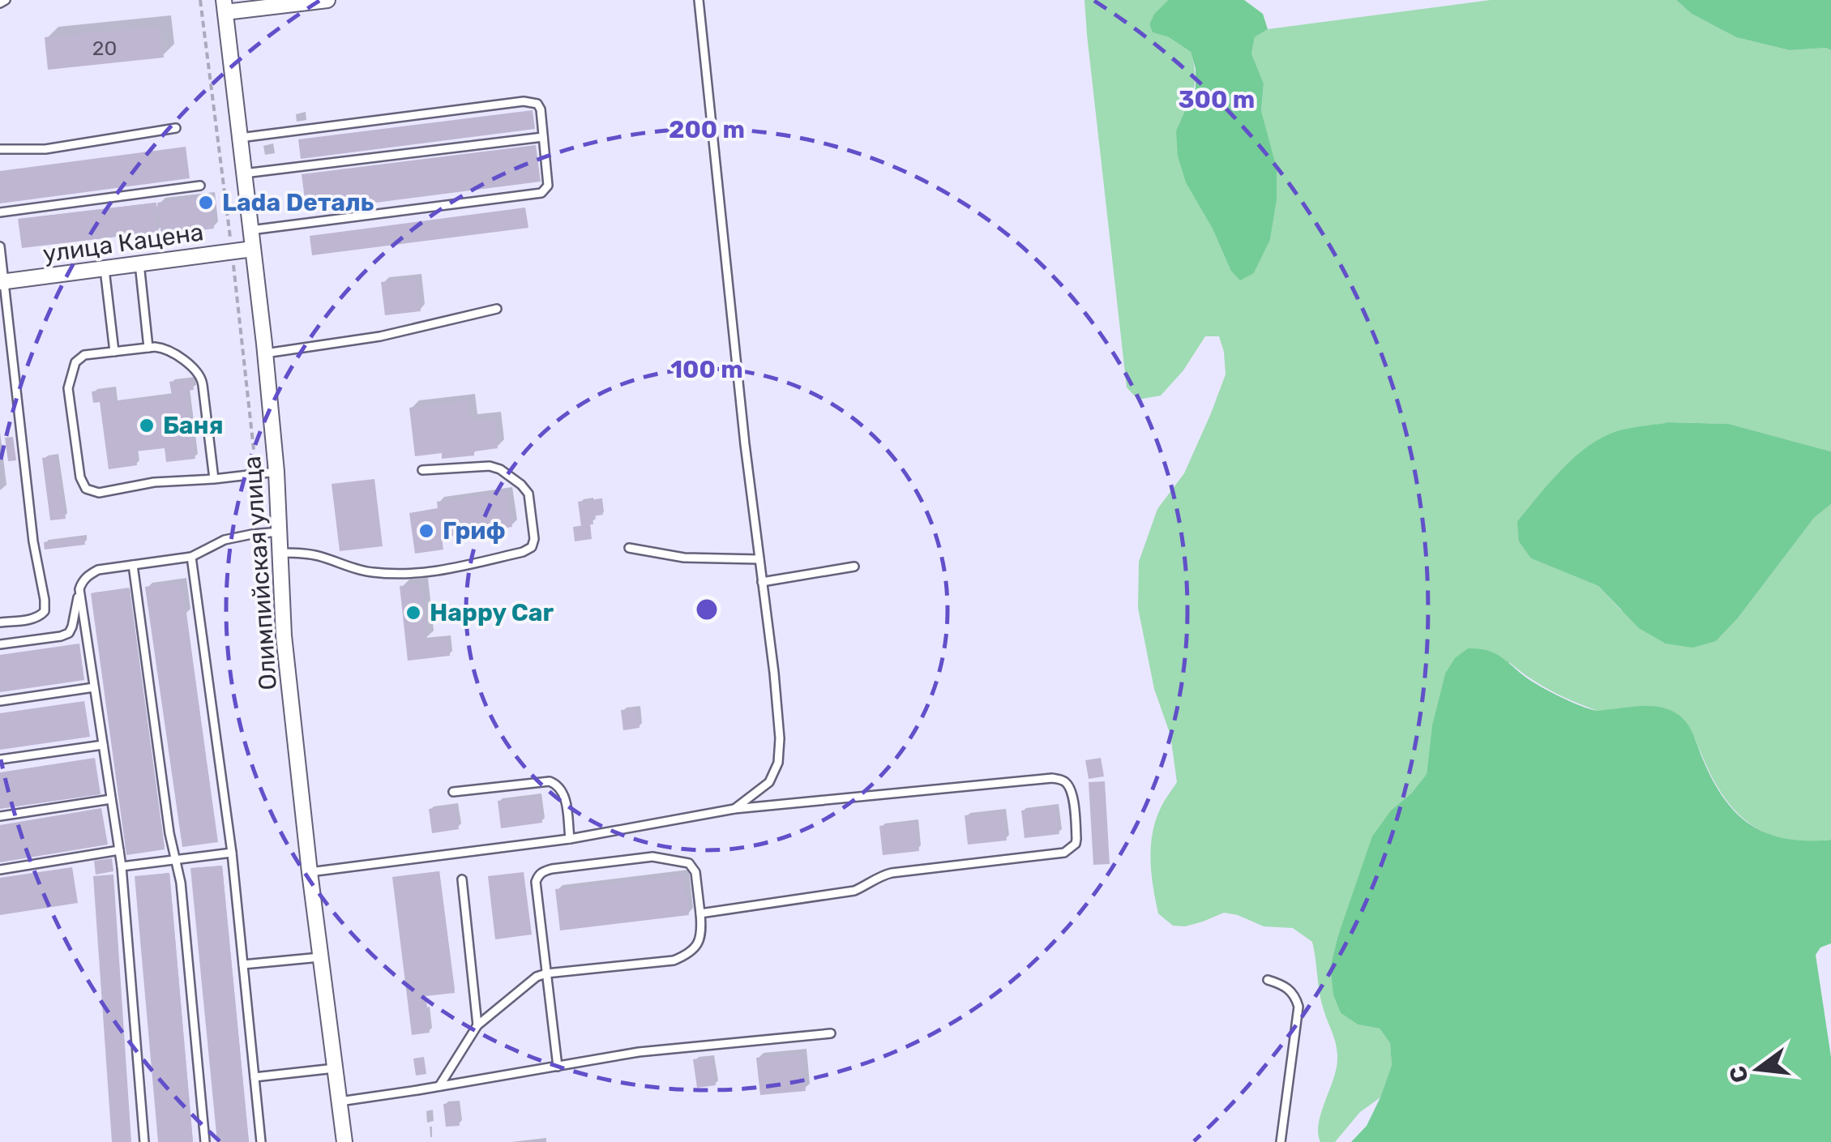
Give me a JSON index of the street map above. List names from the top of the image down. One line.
{"streets":{"street":["улица Кацена","Олимпийская улица"]},"crossings":[["улица Кацена","Олимпийская улица"]],"places":["Lada Dеталь","Баня","Гриф","Happy Car"],"house_numbers":["20"],"north":"left","rings":["300 m","200 m","100 m"]}
